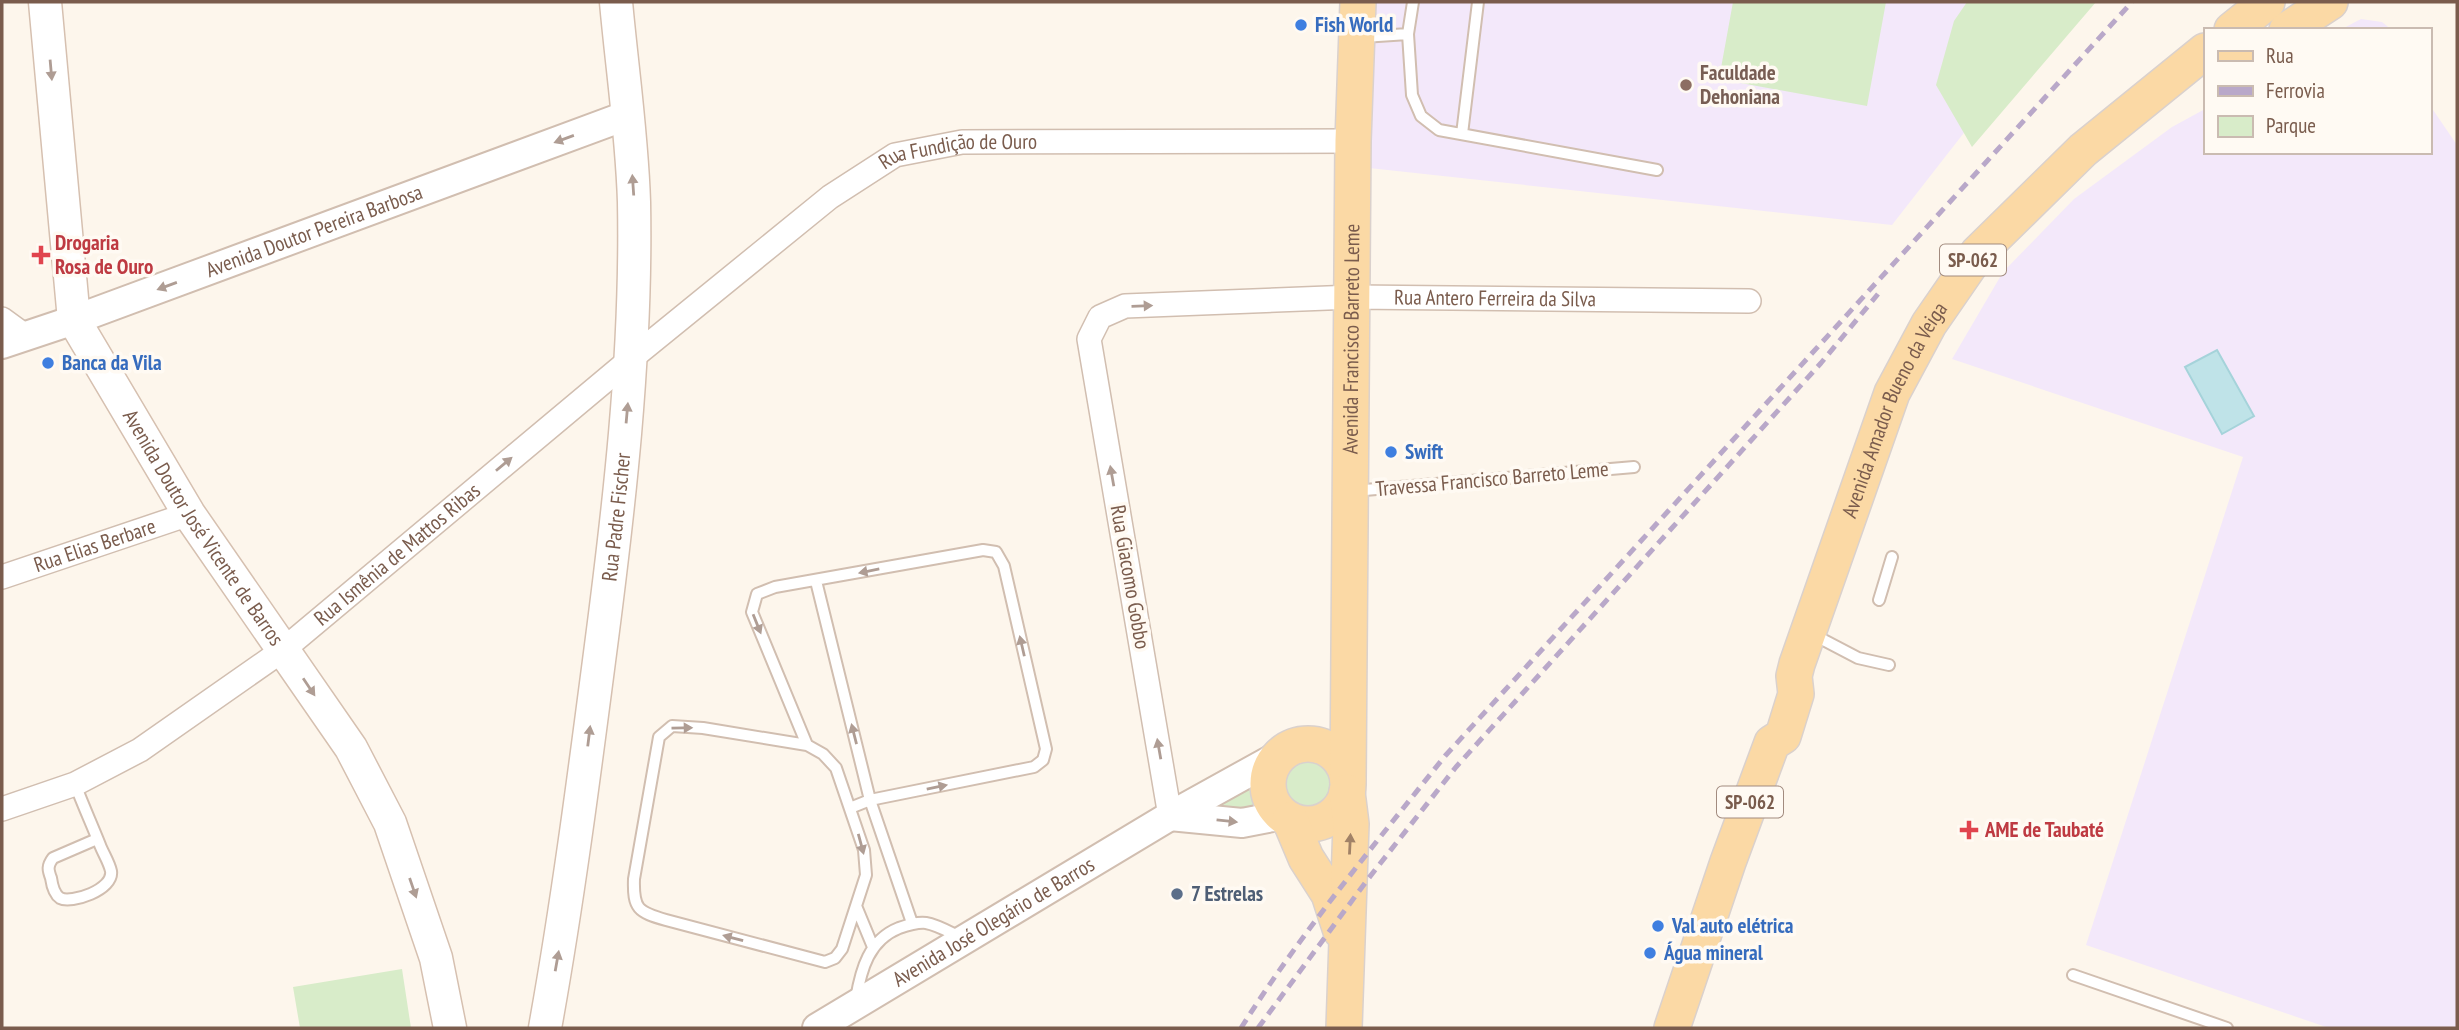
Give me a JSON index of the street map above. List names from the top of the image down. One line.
{"streets":{"main road":["SP-062","Avenida Francisco Barreto Leme","Avenida Amador Bueno da Veiga","Rua Padre Fischer","Avenida Doutor José Vicente de Barros"],"street":["Rua Fundição de Ouro","Avenida Doutor Pereira Barbosa","Rua Antero Ferreira da Silva","Rua Elias Berbare","Rua Ismênia de Mattos Ribas","Rua Giacomo Gobbo","Avenida José Olegário de Barros"],"lane":["Travessa Francisco Barreto Leme"]},"crossings":[["Rua Fundição de Ouro","Avenida Francisco Barreto Leme"],["Rua Fundição de Ouro","Rua Padre Fischer"],["Rua Fundição de Ouro","Rua Ismênia de Mattos Ribas"],["Avenida Doutor Pereira Barbosa","Rua Padre Fischer"],["Avenida Doutor Pereira Barbosa","Avenida Doutor José Vicente de Barros"],["Rua Antero Ferreira da Silva","Avenida Francisco Barreto Leme"],["Rua Antero Ferreira da Silva","Rua Giacomo Gobbo"],["Avenida Francisco Barreto Leme","Travessa Francisco Barreto Leme"],["Avenida Francisco Barreto Leme","Avenida José Olegário de Barros"],["Rua Padre Fischer","Rua Ismênia de Mattos Ribas"],["Avenida Doutor José Vicente de Barros","Rua Elias Berbare"],["Avenida Doutor José Vicente de Barros","Rua Ismênia de Mattos Ribas"],["Rua Giacomo Gobbo","Avenida José Olegário de Barros"]],"one_way":["Avenida Doutor Pereira Barbosa","Rua Antero Ferreira da Silva","Rua Padre Fischer","Avenida Doutor José Vicente de Barros","Rua Ismênia de Mattos Ribas","Rua Giacomo Gobbo"],"places":{"other":["Fish World","Faculdade Dehoniana","Banca da Vila","Swift","7 Estrelas","Val auto elétrica","Água mineral"],"health":["Drogaria Rosa de Ouro","AME de Taubaté"]},"legend":["Rua","Ferrovia","Parque"]}
